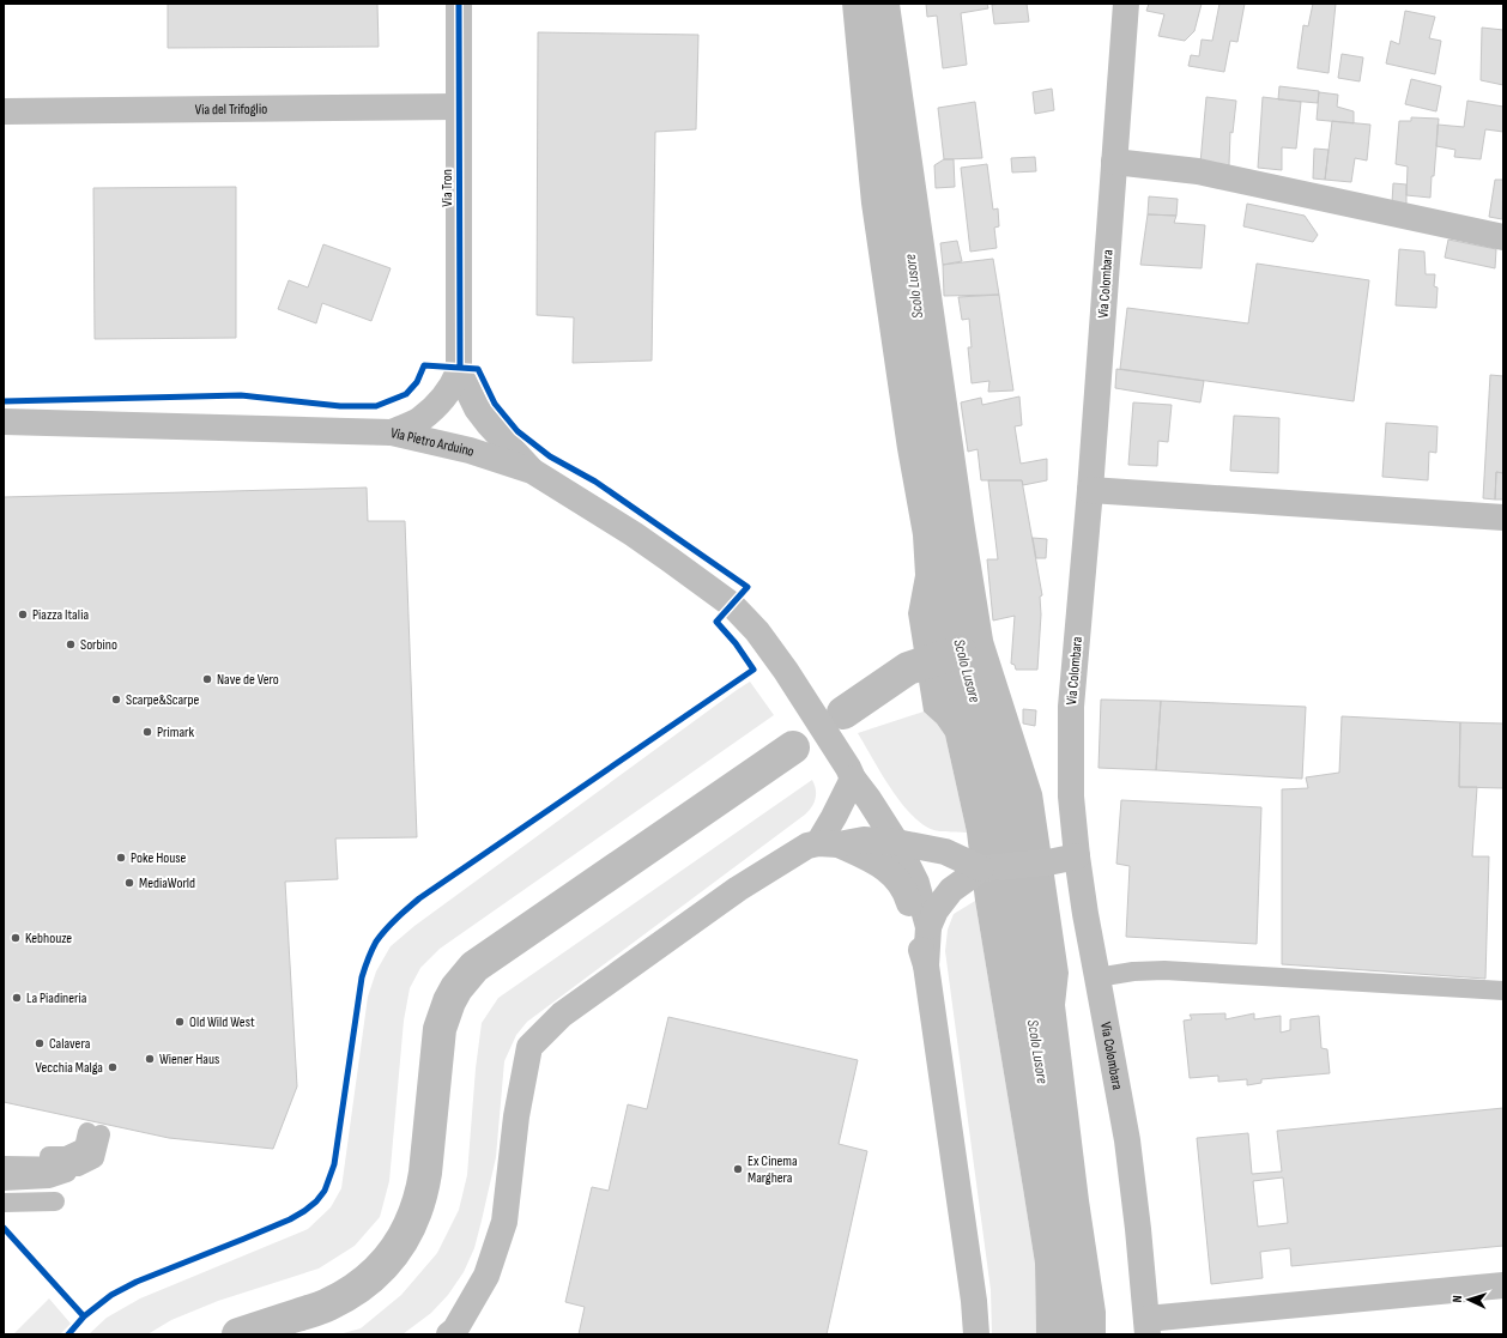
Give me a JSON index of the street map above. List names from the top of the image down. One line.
{"streets":{"street":["Via del Trifoglio","Via Tron","Via Colombara","Via Pietro Arduino"]},"crossings":[["Via del Trifoglio","Via Tron"],["Via Tron","Via Pietro Arduino"]],"water":["Scolo Lusore"],"places":["Piazza Italia","Sorbino","Nave de Vero","Scarpe&Scarpe","Primark","Poke House","MediaWorld","Kebhouze","La Piadineria","Old Wild West","Calavera","Wiener Haus","Vecchia Malga","Ex Cinema Marghera"],"north":"left"}
